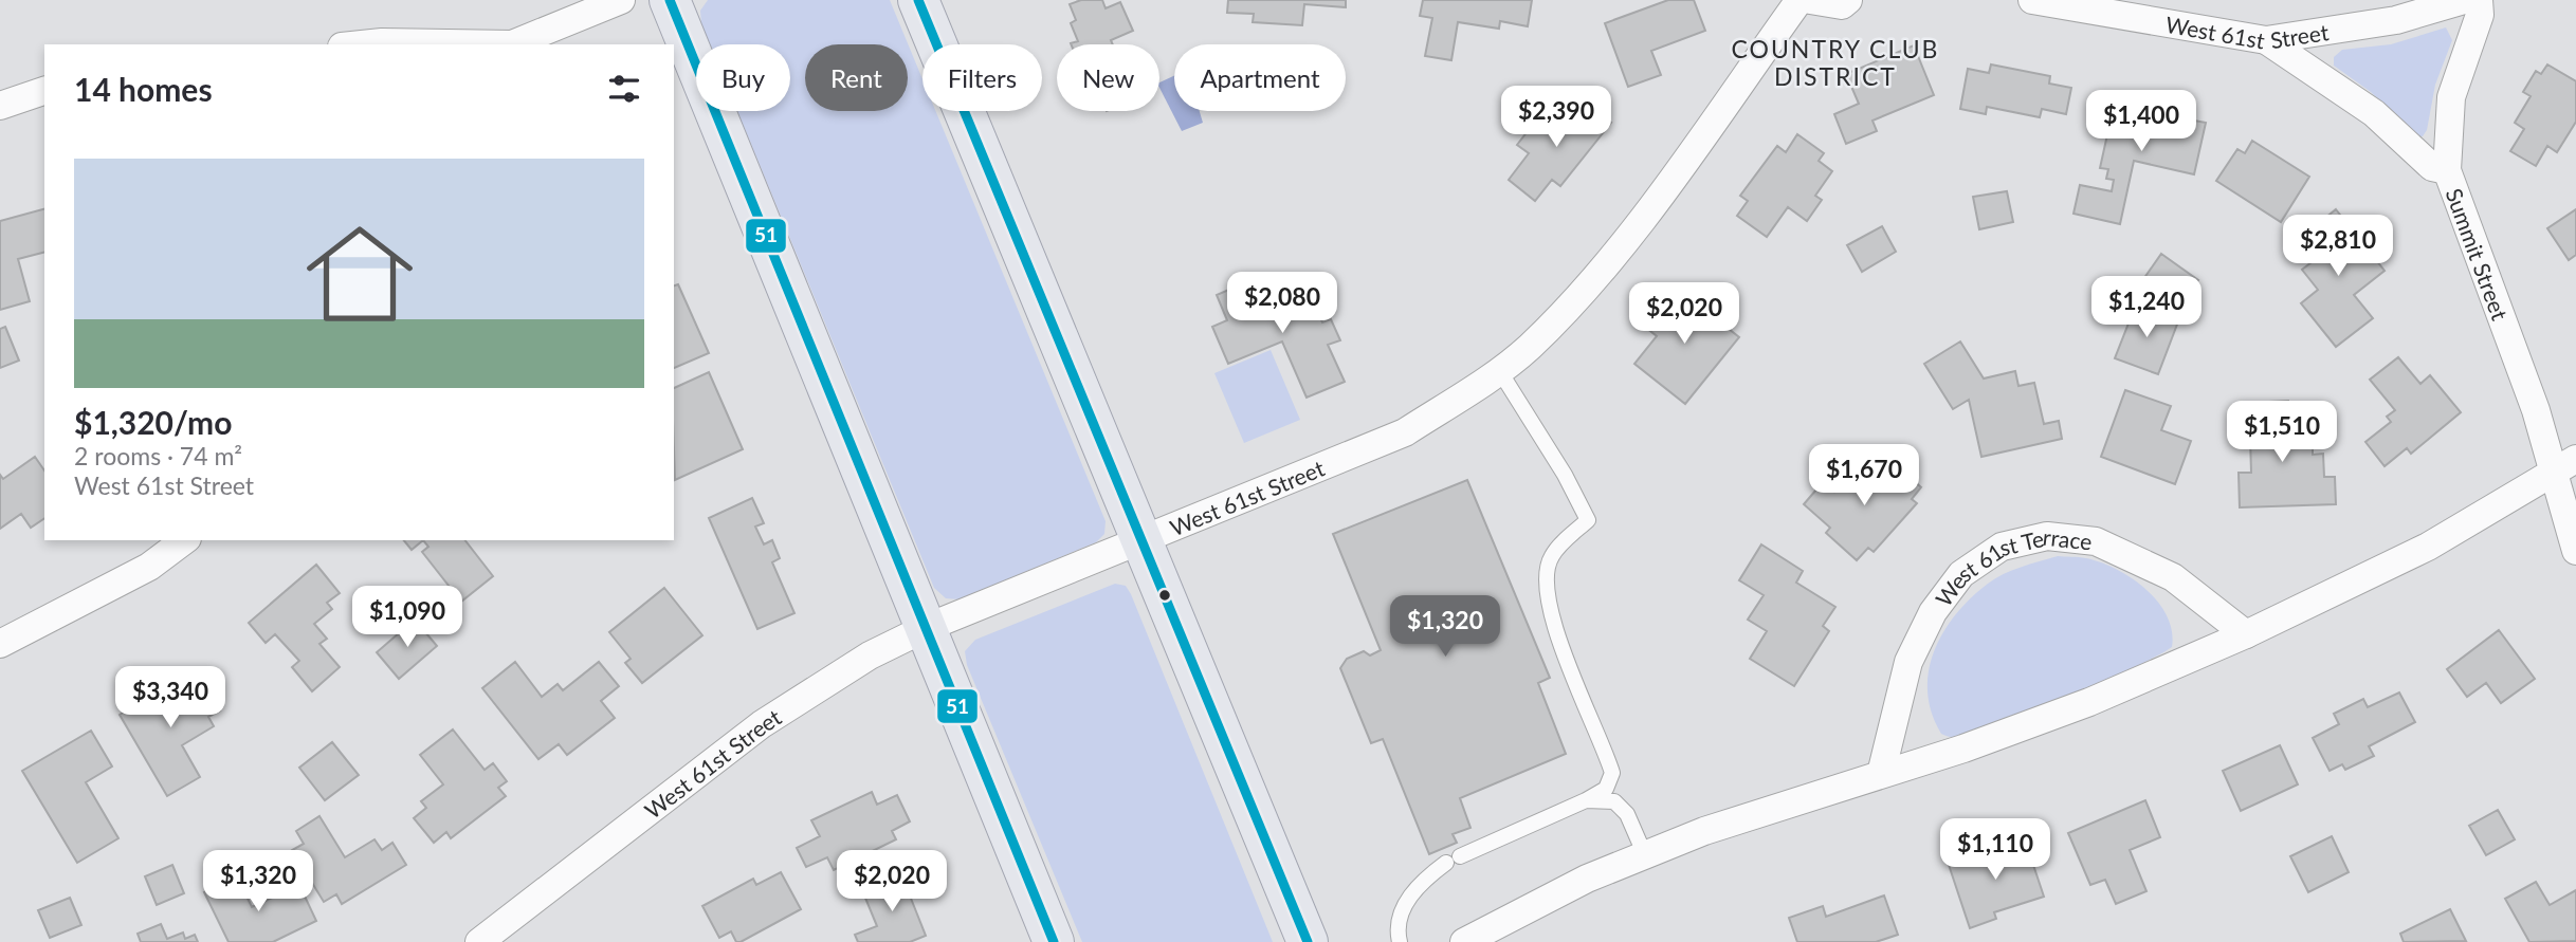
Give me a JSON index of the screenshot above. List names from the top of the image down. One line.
{"streets":{"street":["West 61st Street","Summit Street","West 61st Terrace"]},"crossings":[["West 61st Street","Summit Street"]],"districts":["COUNTRY CLUB DISTRICT"],"lines":["transit line 51"],"page":{"chip":["Buy","Rent","Filters","New","Apartment"],"heading":"14 homes","price":["$2,390","$1,400","$2,810","$2,080","$1,240","$2,020","$1,510","$1,670","$1,090","$1,320","$3,340","$1,110","$1,320","$2,020"],"list":[{"name":"$1,320/mo","note":"2 rooms · 74 m² · West 61st Street"}]}}
